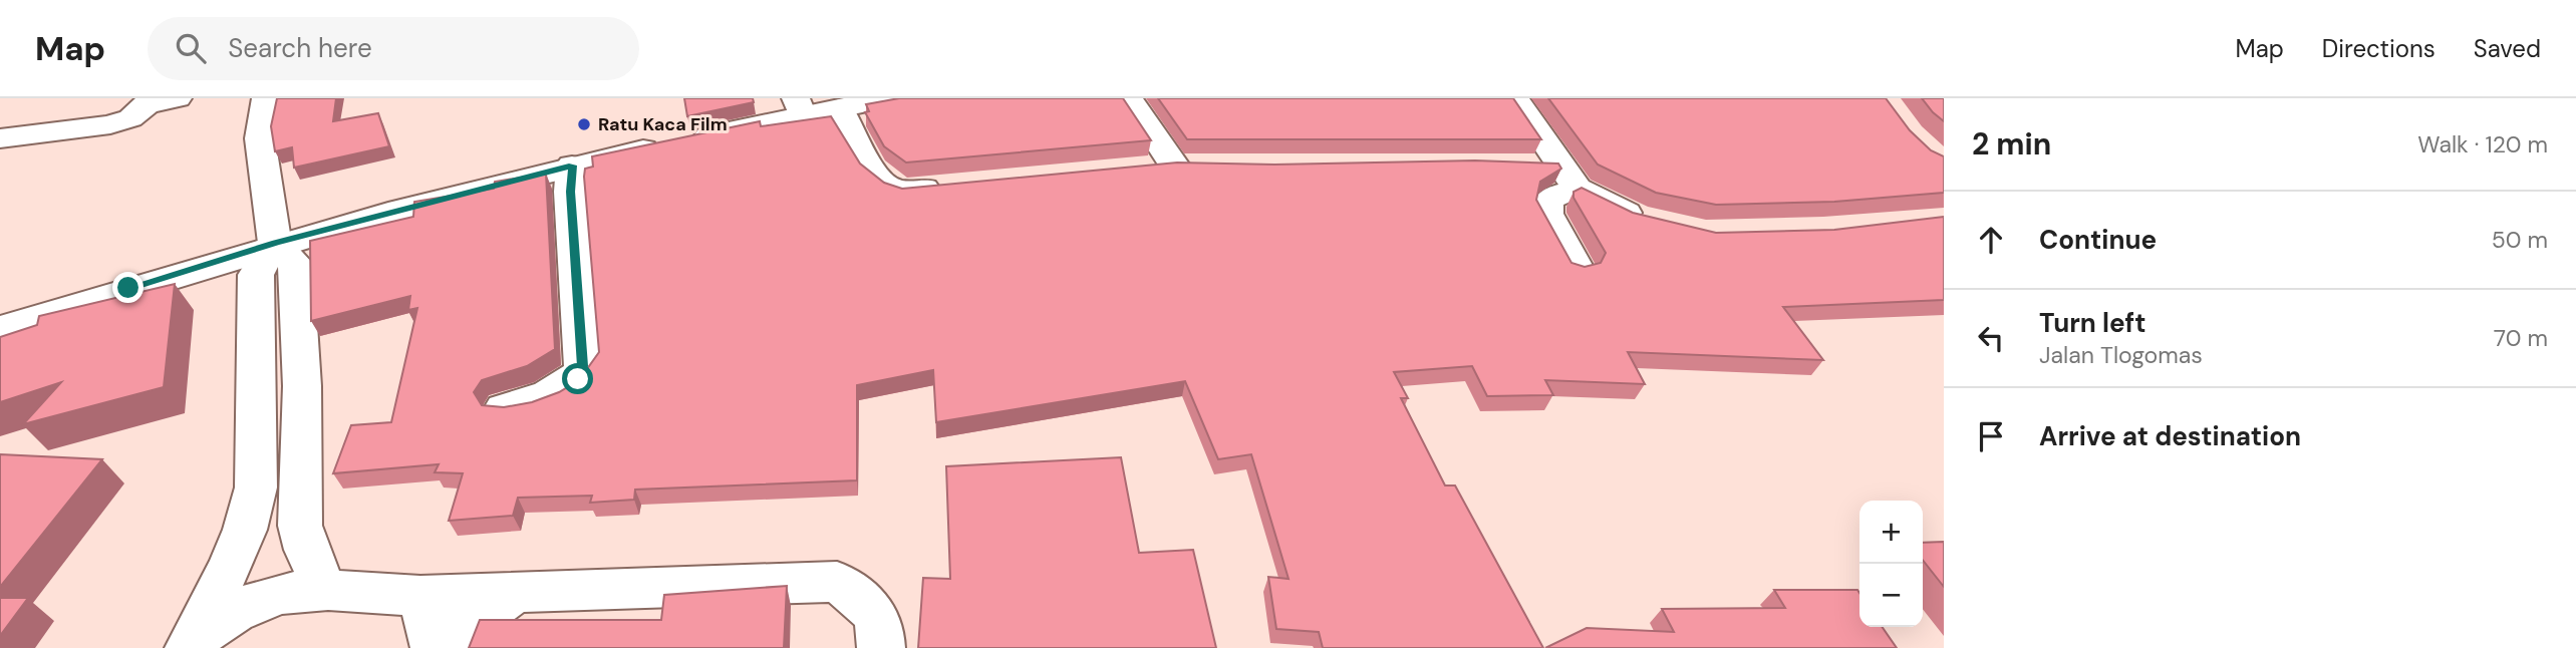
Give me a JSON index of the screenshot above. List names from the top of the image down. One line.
{"places":["Ratu Kaca Film"],"page":{"header":"Map","search":"Search here","nav":["Map","Directions","Saved"],"heading":["2 min","Walk · 120 m"],"list":[["Continue","50 m"],["Turn left","Jalan Tlogomas","70 m"],"Arrive at destination"],"map_buttons":["+","−"]}}
